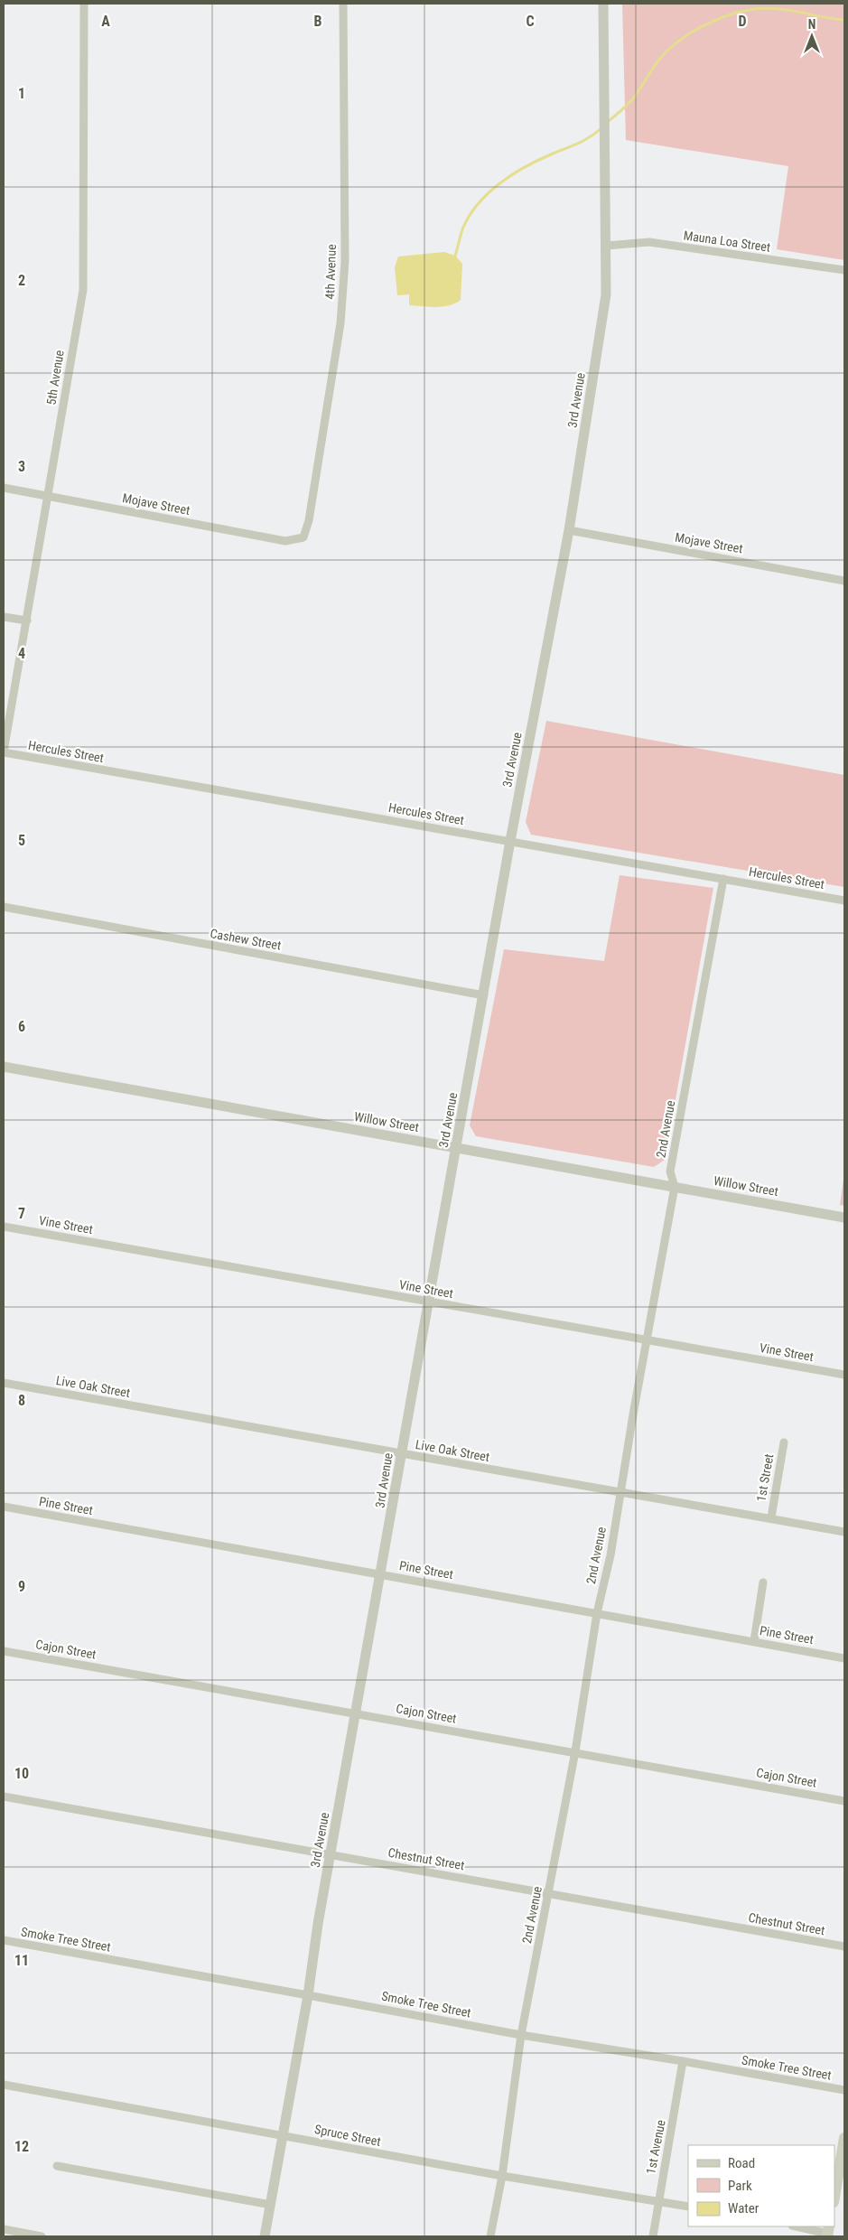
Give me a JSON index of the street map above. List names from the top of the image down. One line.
{"streets":{"street":["Mauna Loa Street","4th Avenue","5th Avenue","3rd Avenue","Mojave Street","Hercules Street","Cashew Street","Willow Street","2nd Avenue","Vine Street","Live Oak Street","1st Street","Pine Street","Cajon Street","Chestnut Street","Smoke Tree Street","Spruce Street","1st Avenue"]},"crossings":[["Mauna Loa Street","3rd Avenue"],["4th Avenue","Mojave Street"],["5th Avenue","Mojave Street"],["5th Avenue","Hercules Street"],["3rd Avenue","Mojave Street"],["3rd Avenue","Hercules Street"],["3rd Avenue","Cashew Street"],["3rd Avenue","Willow Street"],["3rd Avenue","Vine Street"],["3rd Avenue","Live Oak Street"],["3rd Avenue","Pine Street"],["3rd Avenue","Cajon Street"],["3rd Avenue","Chestnut Street"],["3rd Avenue","Smoke Tree Street"],["3rd Avenue","Spruce Street"],["Hercules Street","2nd Avenue"],["Willow Street","2nd Avenue"],["2nd Avenue","Vine Street"],["2nd Avenue","Live Oak Street"],["2nd Avenue","Pine Street"],["2nd Avenue","Cajon Street"],["2nd Avenue","Chestnut Street"],["2nd Avenue","Smoke Tree Street"],["2nd Avenue","Spruce Street"],["Live Oak Street","1st Street"],["Smoke Tree Street","1st Avenue"],["Spruce Street","1st Avenue"]],"legend":["Road","Park","Water"],"north":"top","grid":{"columns":["A","B","C","D"],"rows":["1","2","3","4","5","6","7","8","9","10","11","12"]}}
